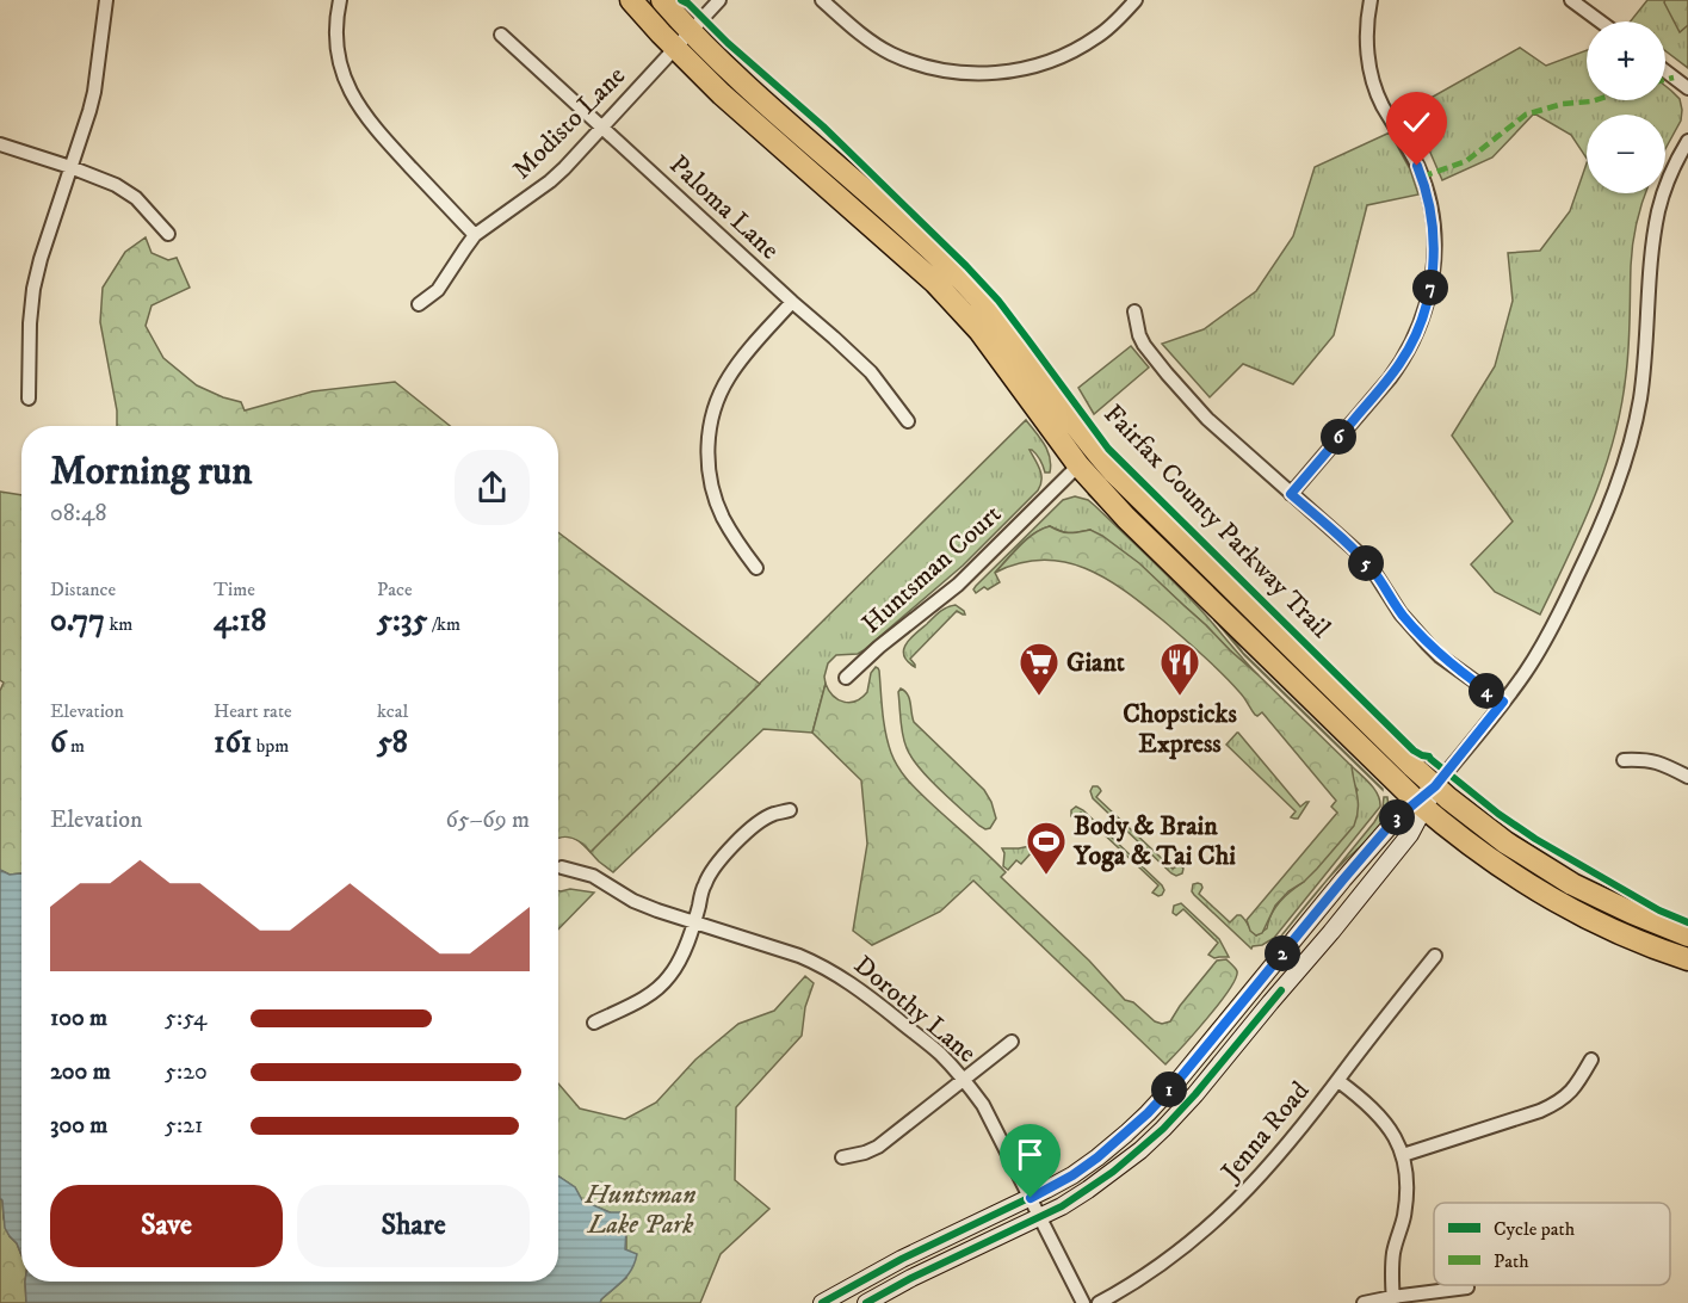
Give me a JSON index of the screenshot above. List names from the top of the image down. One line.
{"streets":{"street":["Modisto Lane","Paloma Lane","Huntsman Court","Dorothy Lane","Jenna Road"],"cycle path":["Fairfax County Parkway Trail"]},"crossings":[["Modisto Lane","Paloma Lane"]],"parks":["Huntsman Lake Park"],"places":{"supermarket":["Giant"],"restaurant":["Chopsticks Express"],"sports":["Body & Brain Yoga & Tai Chi"]},"legend":["Cycle path","Path"],"page":{"map_buttons":["+","−"],"pins":["7","6","5","4","3","2","1"],"heading":["Morning run","08:48"],"stats":[["Distance","0.77 km"],["Time","4:18"],["Pace","5:35 /km"],["Elevation","6 m"],["Heart rate","161 bpm"],["kcal","58"]],"chart":["Elevation","65–69 m"],"list":[{"name":"100 m","note":"5:54"},{"name":"200 m","note":"5:20"},{"name":"300 m","note":"5:21"}],"buttons":["Save","Share"]}}
